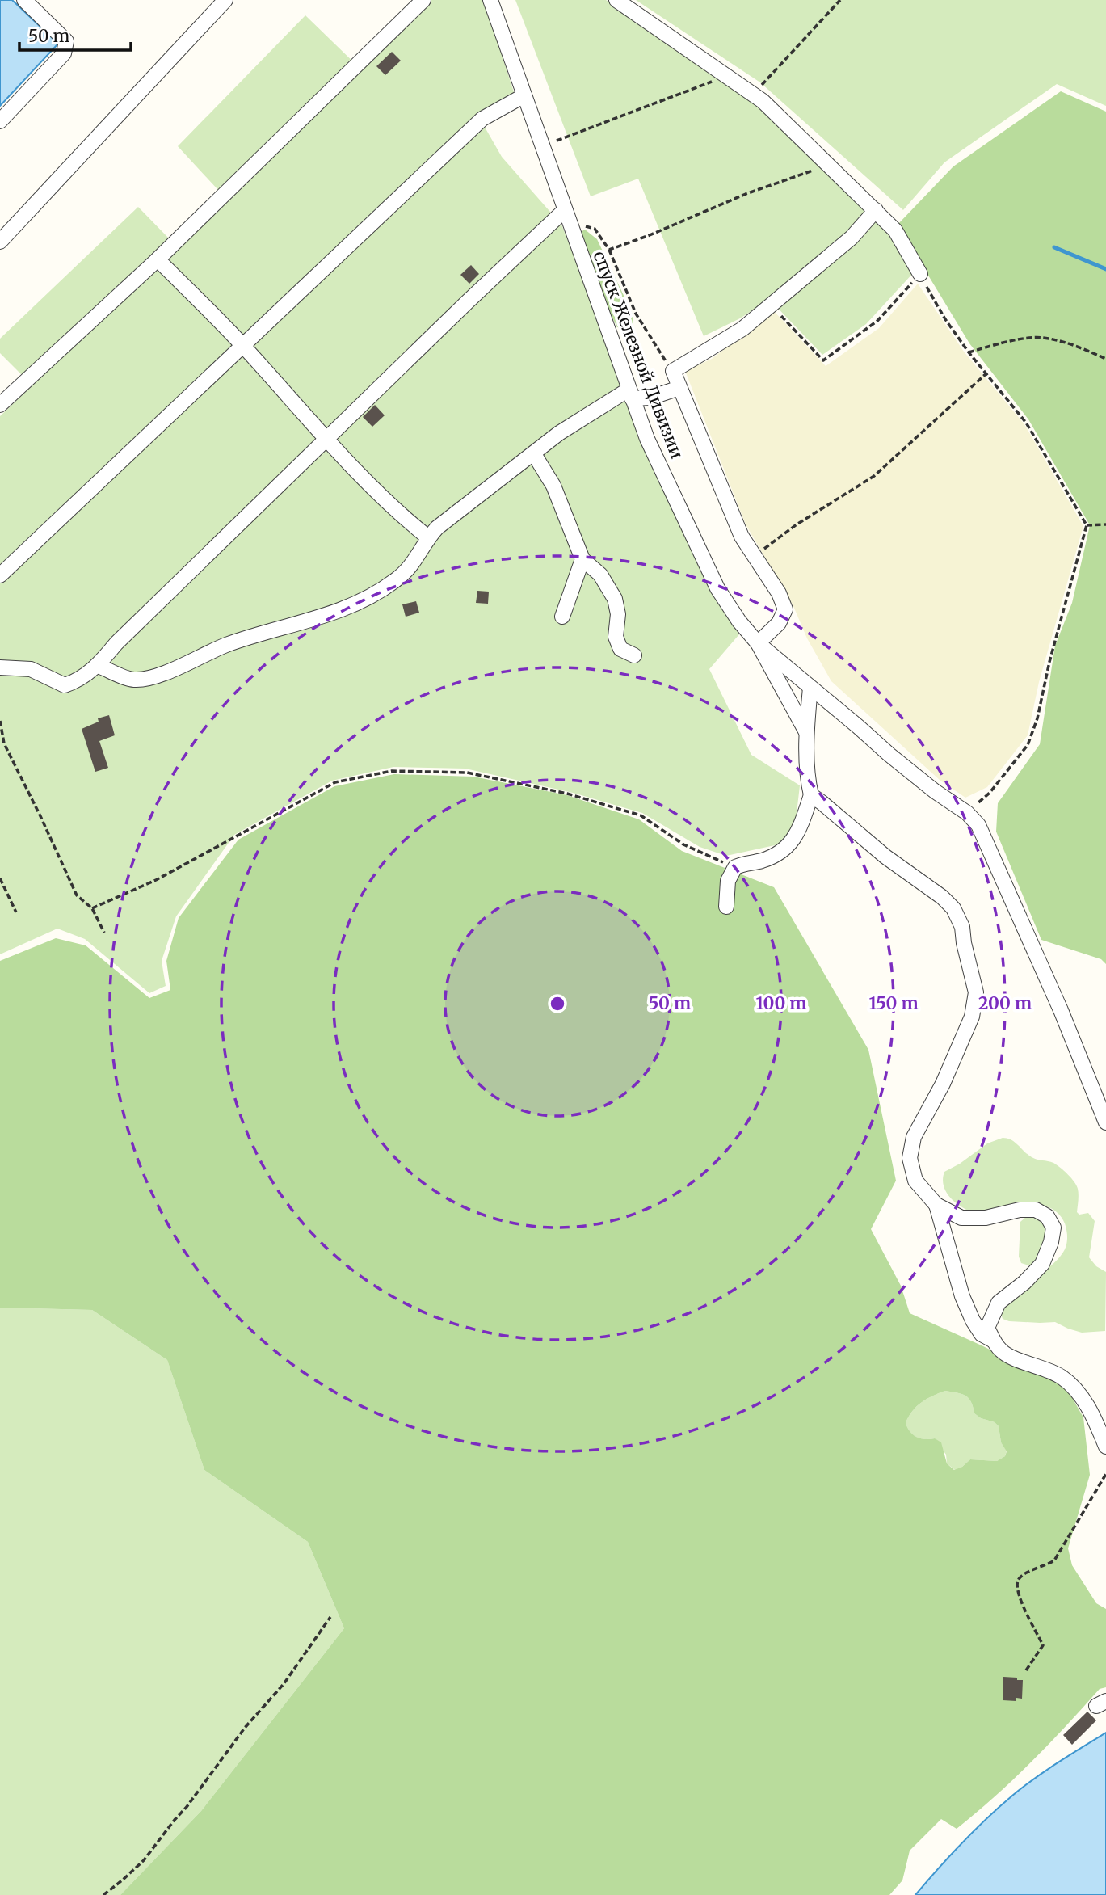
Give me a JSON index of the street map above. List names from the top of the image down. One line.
{"streets":{"street":["спуск Железной Дивизии"]},"scale_bar":"50 m","rings":["50 m","100 m","150 m","200 m"]}
